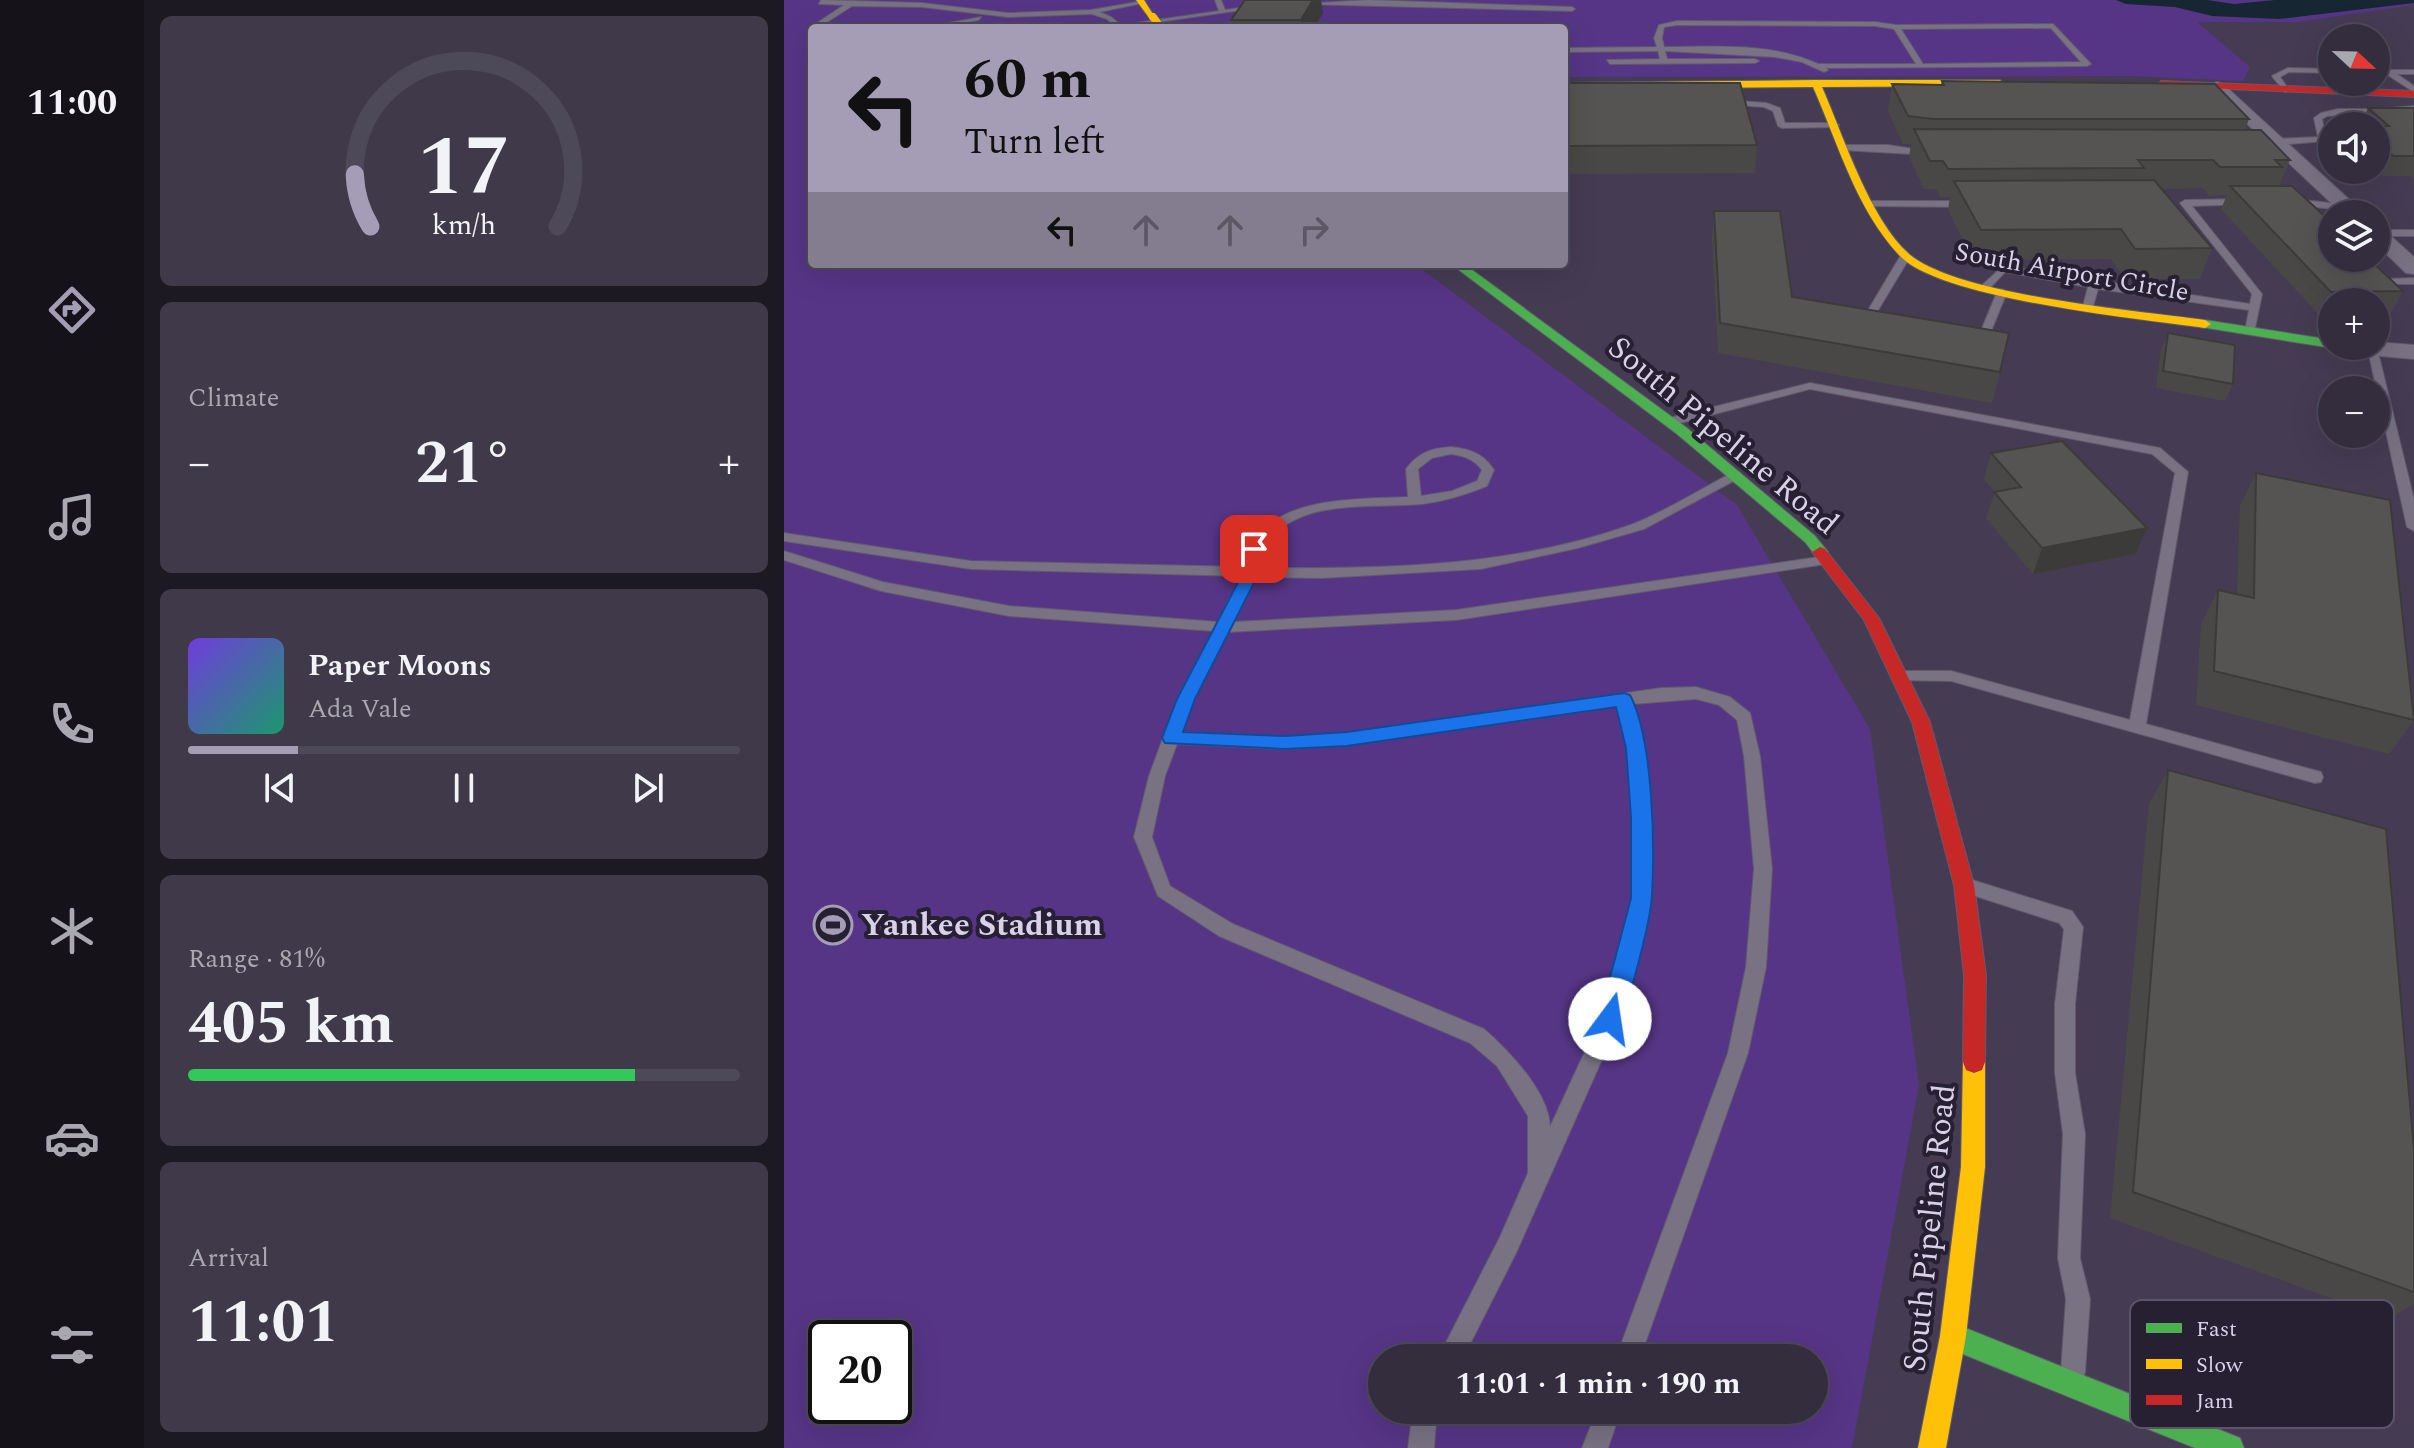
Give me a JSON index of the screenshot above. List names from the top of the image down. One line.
{"streets":{"street":["South Airport Circle","South Pipeline Road"]},"places":{"sports":["Yankee Stadium"]},"legend":["Fast","Slow","Jam"],"north":"right","page":{"tabs":"11:00","map_buttons":["+","−"],"turn":["60 m","Turn left"],"tile":["Climate",["Range · 81%","405 km"],["Arrival","11:01"]],"heat":["−","21°","+"],"song":["Paper Moons","Ada Vale"],"limit":"20","trip":"11:01 · 1 min · 190 m","gauge":["17","km/h"]}}
